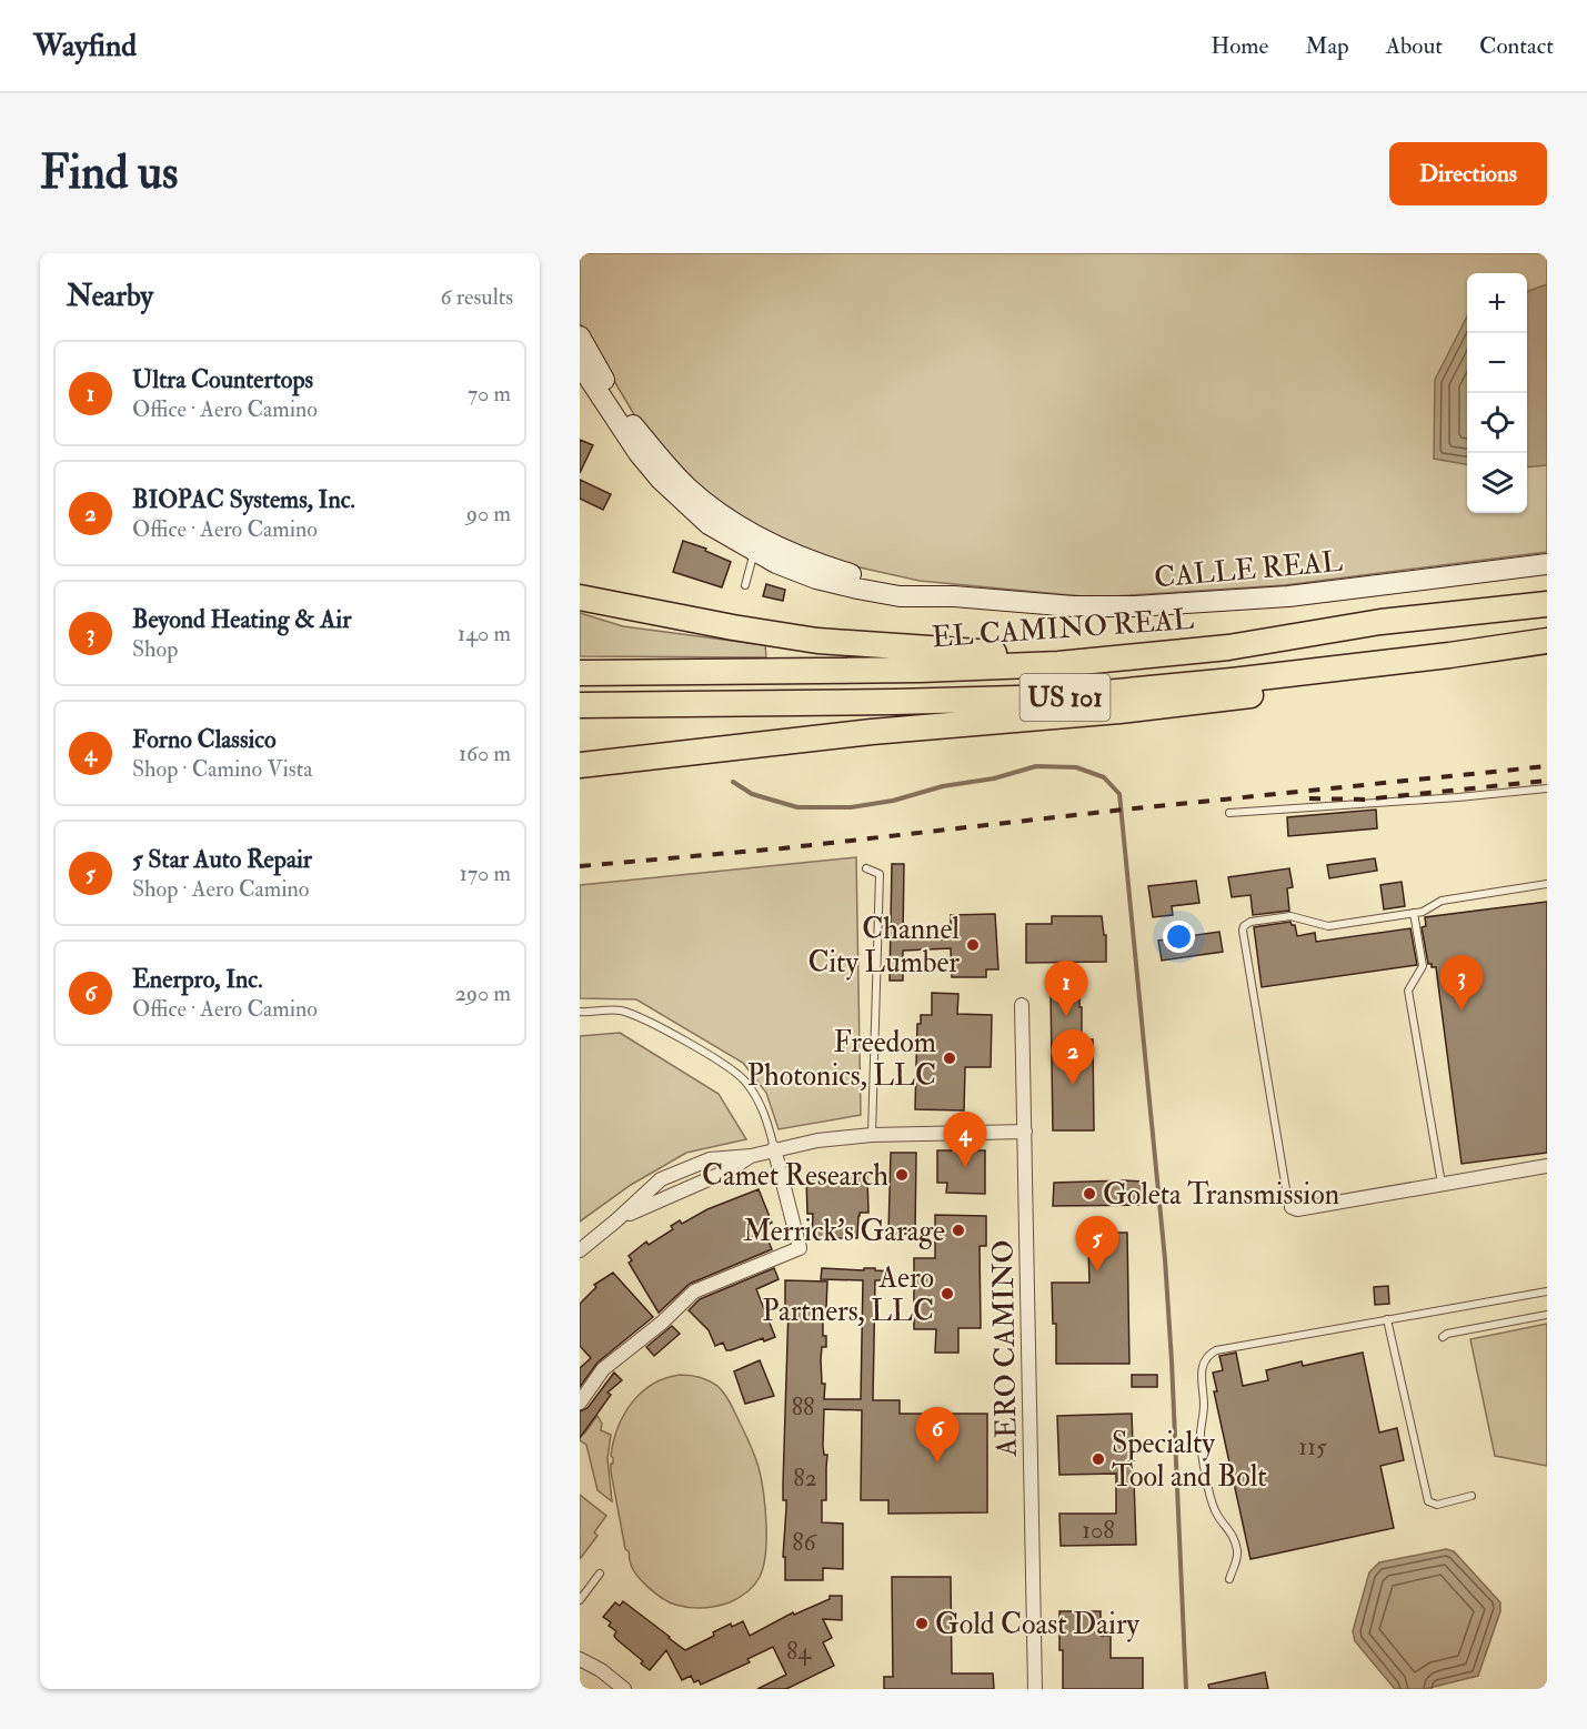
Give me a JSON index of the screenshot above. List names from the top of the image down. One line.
{"streets":{"highway":["EL CAMINO REAL","US 101"],"main road":["CALLE REAL"],"street":["AERO CAMINO"]},"places":["Channel City Lumber","Freedom Photonics, LLC","Camet Research","Goleta Transmission","Merrick's Garage","Aero Partners, LLC","Specialty Tool and Bolt","Gold Coast Dairy"],"house_numbers":["88","115","82","108","86","84"],"page":{"header":"Wayfind","nav":["Home","Map","About","Contact"],"buttons":"Directions","title":"Find us","heading":["Nearby","6 results"],"map_buttons":["+","−"],"list":[{"mark":"1","name":"Ultra Countertops","note":"Office · Aero Camino","value":"70 m"},{"mark":"2","name":"BIOPAC Systems, Inc.","note":"Office · Aero Camino","value":"90 m"},{"mark":"3","name":"Beyond Heating & Air","note":"Shop","value":"140 m"},{"mark":"4","name":"Forno Classico","note":"Shop · Camino Vista","value":"160 m"},{"mark":"5","name":"5 Star Auto Repair","note":"Shop · Aero Camino","value":"170 m"},{"mark":"6","name":"Enerpro, Inc.","note":"Office · Aero Camino","value":"290 m"}],"pins":["3","1","2","4","5","6"]}}
